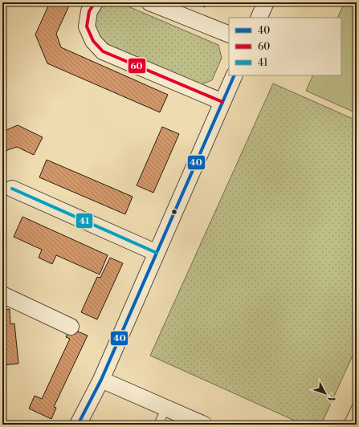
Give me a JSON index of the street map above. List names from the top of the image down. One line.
{"lines":["transit line 60","transit line 40","transit line 41"],"legend":["40","60","41"],"north":"bottom right"}
